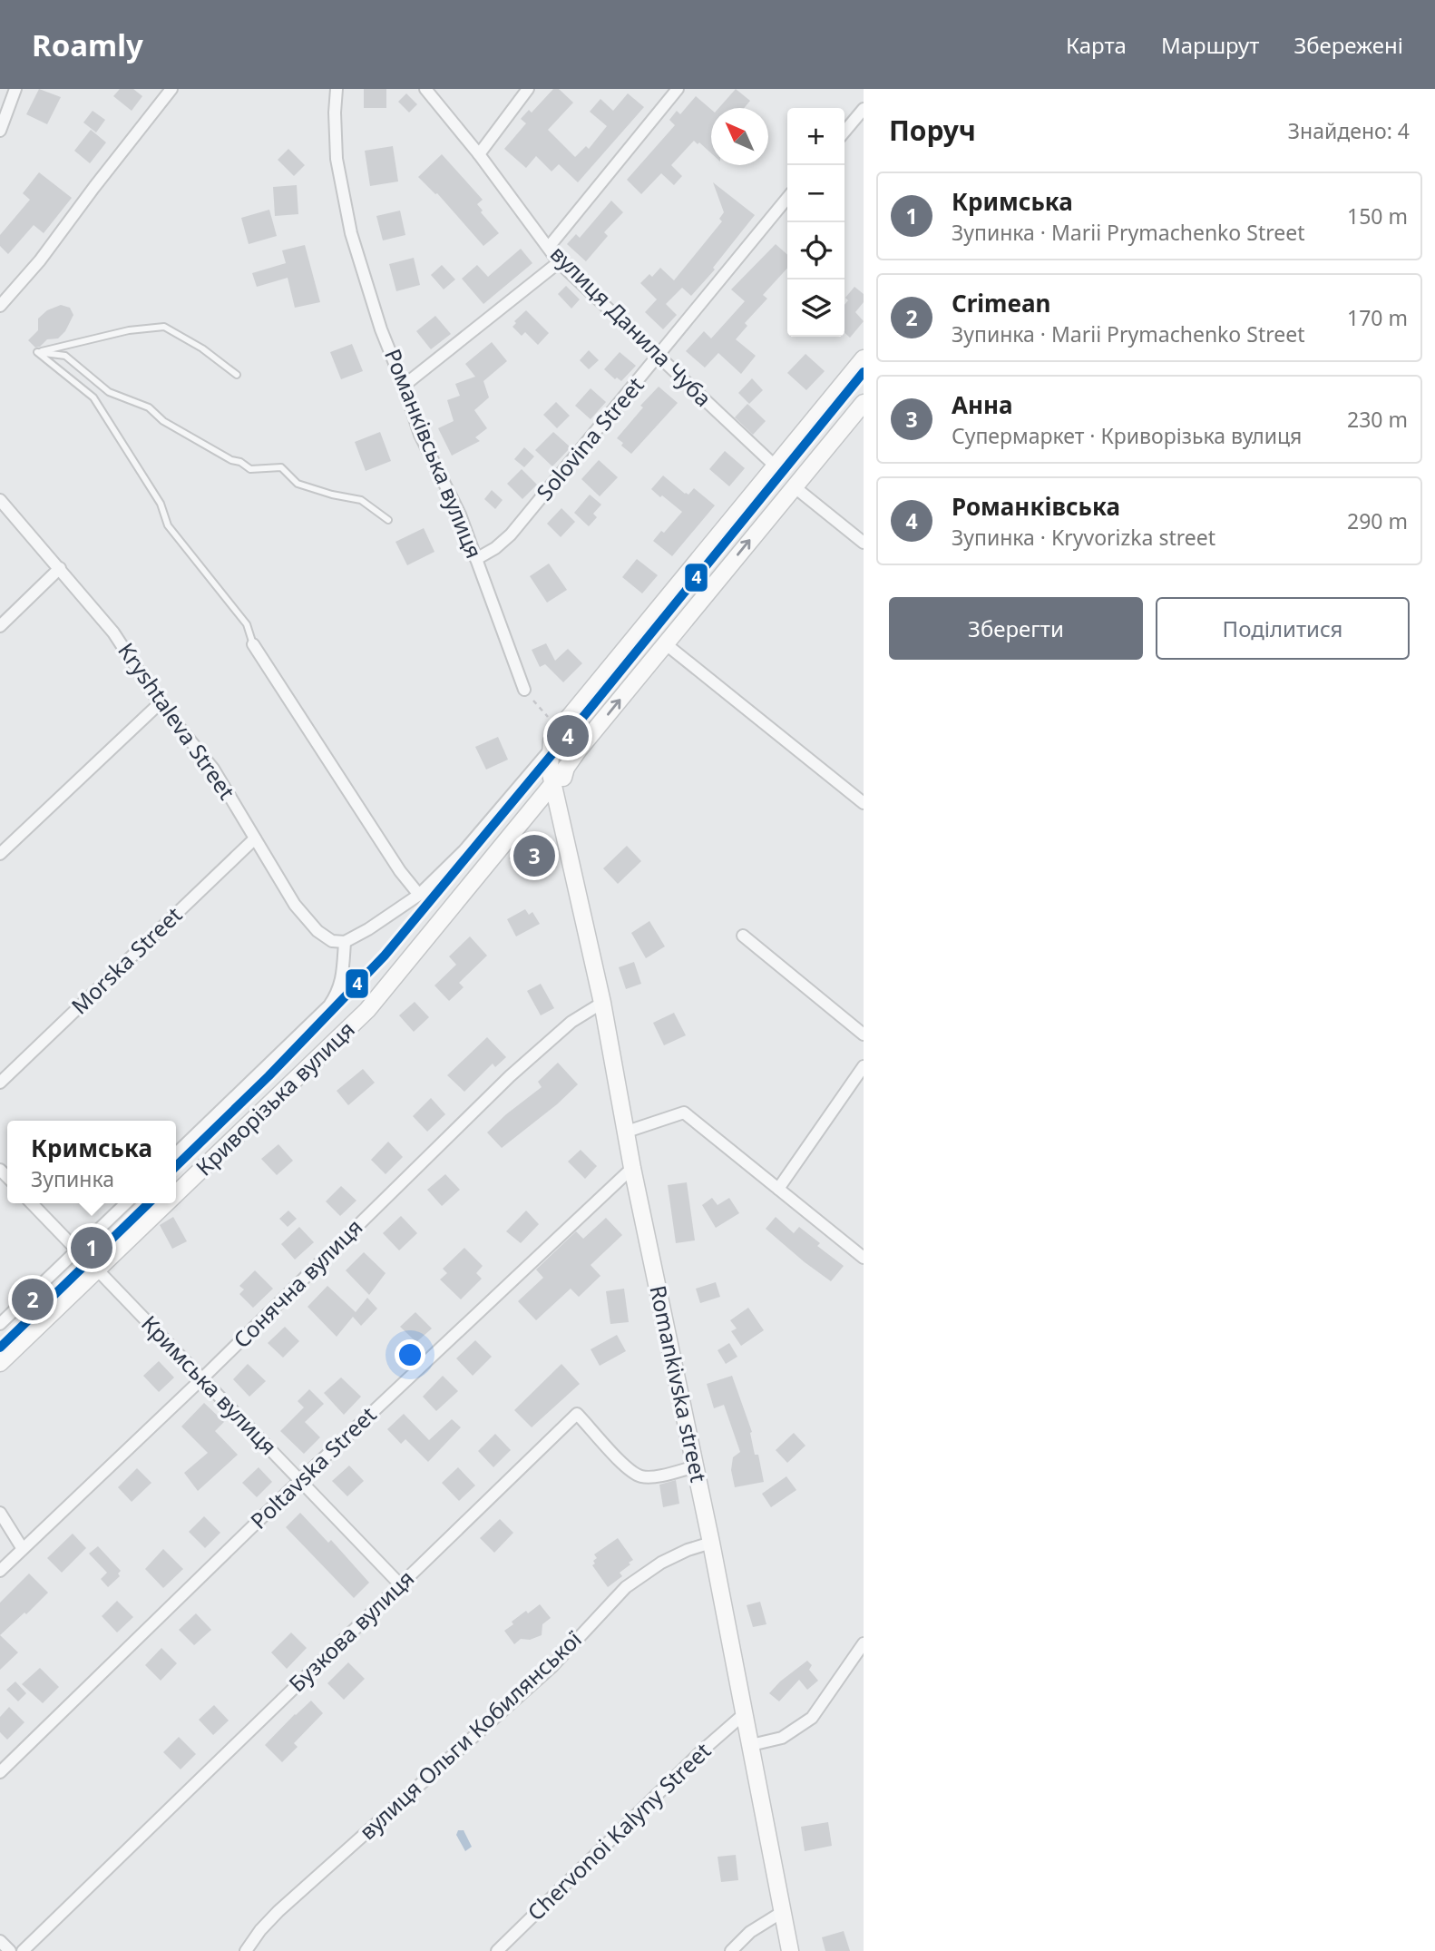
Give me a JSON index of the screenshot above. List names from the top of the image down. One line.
{"streets":{"main road":["Криворізька вулиця","Romankivska street"],"street":["вулиця Данила Чуба","Solovina Street","Романківська вулиця","Kryshtaleva Street","Morska Street","Сонячна вулиця","Кримська вулиця","Poltavska Street","Бузкова вулиця","вулиця Ольги Кобилянської","Chervonoi Kalyny Street"]},"crossings":[["вулиця Данила Чуба","Solovina Street"],["Solovina Street","Романківська вулиця"],["Kryshtaleva Street","Morska Street"],["Криворізька вулиця","Кримська вулиця"],["Сонячна вулиця","Romankivska street"],["Сонячна вулиця","Кримська вулиця"],["Romankivska street","Poltavska Street"],["Romankivska street","Бузкова вулиця"],["Romankivska street","вулиця Ольги Кобилянської"],["Romankivska street","Chervonoi Kalyny Street"],["Кримська вулиця","Poltavska Street"],["Кримська вулиця","Бузкова вулиця"]],"lines":["tram line 4"],"north":"top left","page":{"header":"Roamly","nav":["Карта","Маршрут","Збережені"],"heading":["Поруч","Знайдено: 4"],"map_buttons":["+","−"],"list":[{"mark":"1","name":"Кримська","note":"Зупинка · Marii Prymachenko Street","value":"150 m"},{"mark":"2","name":"Crimean","note":"Зупинка · Marii Prymachenko Street","value":"170 m"},{"mark":"3","name":"Анна","note":"Супермаркет · Криворізька вулиця","value":"230 m"},{"mark":"4","name":"Романківська","note":"Зупинка · Kryvorizka street","value":"290 m"}],"buttons":["Зберегти","Поділитися"],"pins":["4","3","1","2"],"popup":["Кримська","Зупинка"]}}
